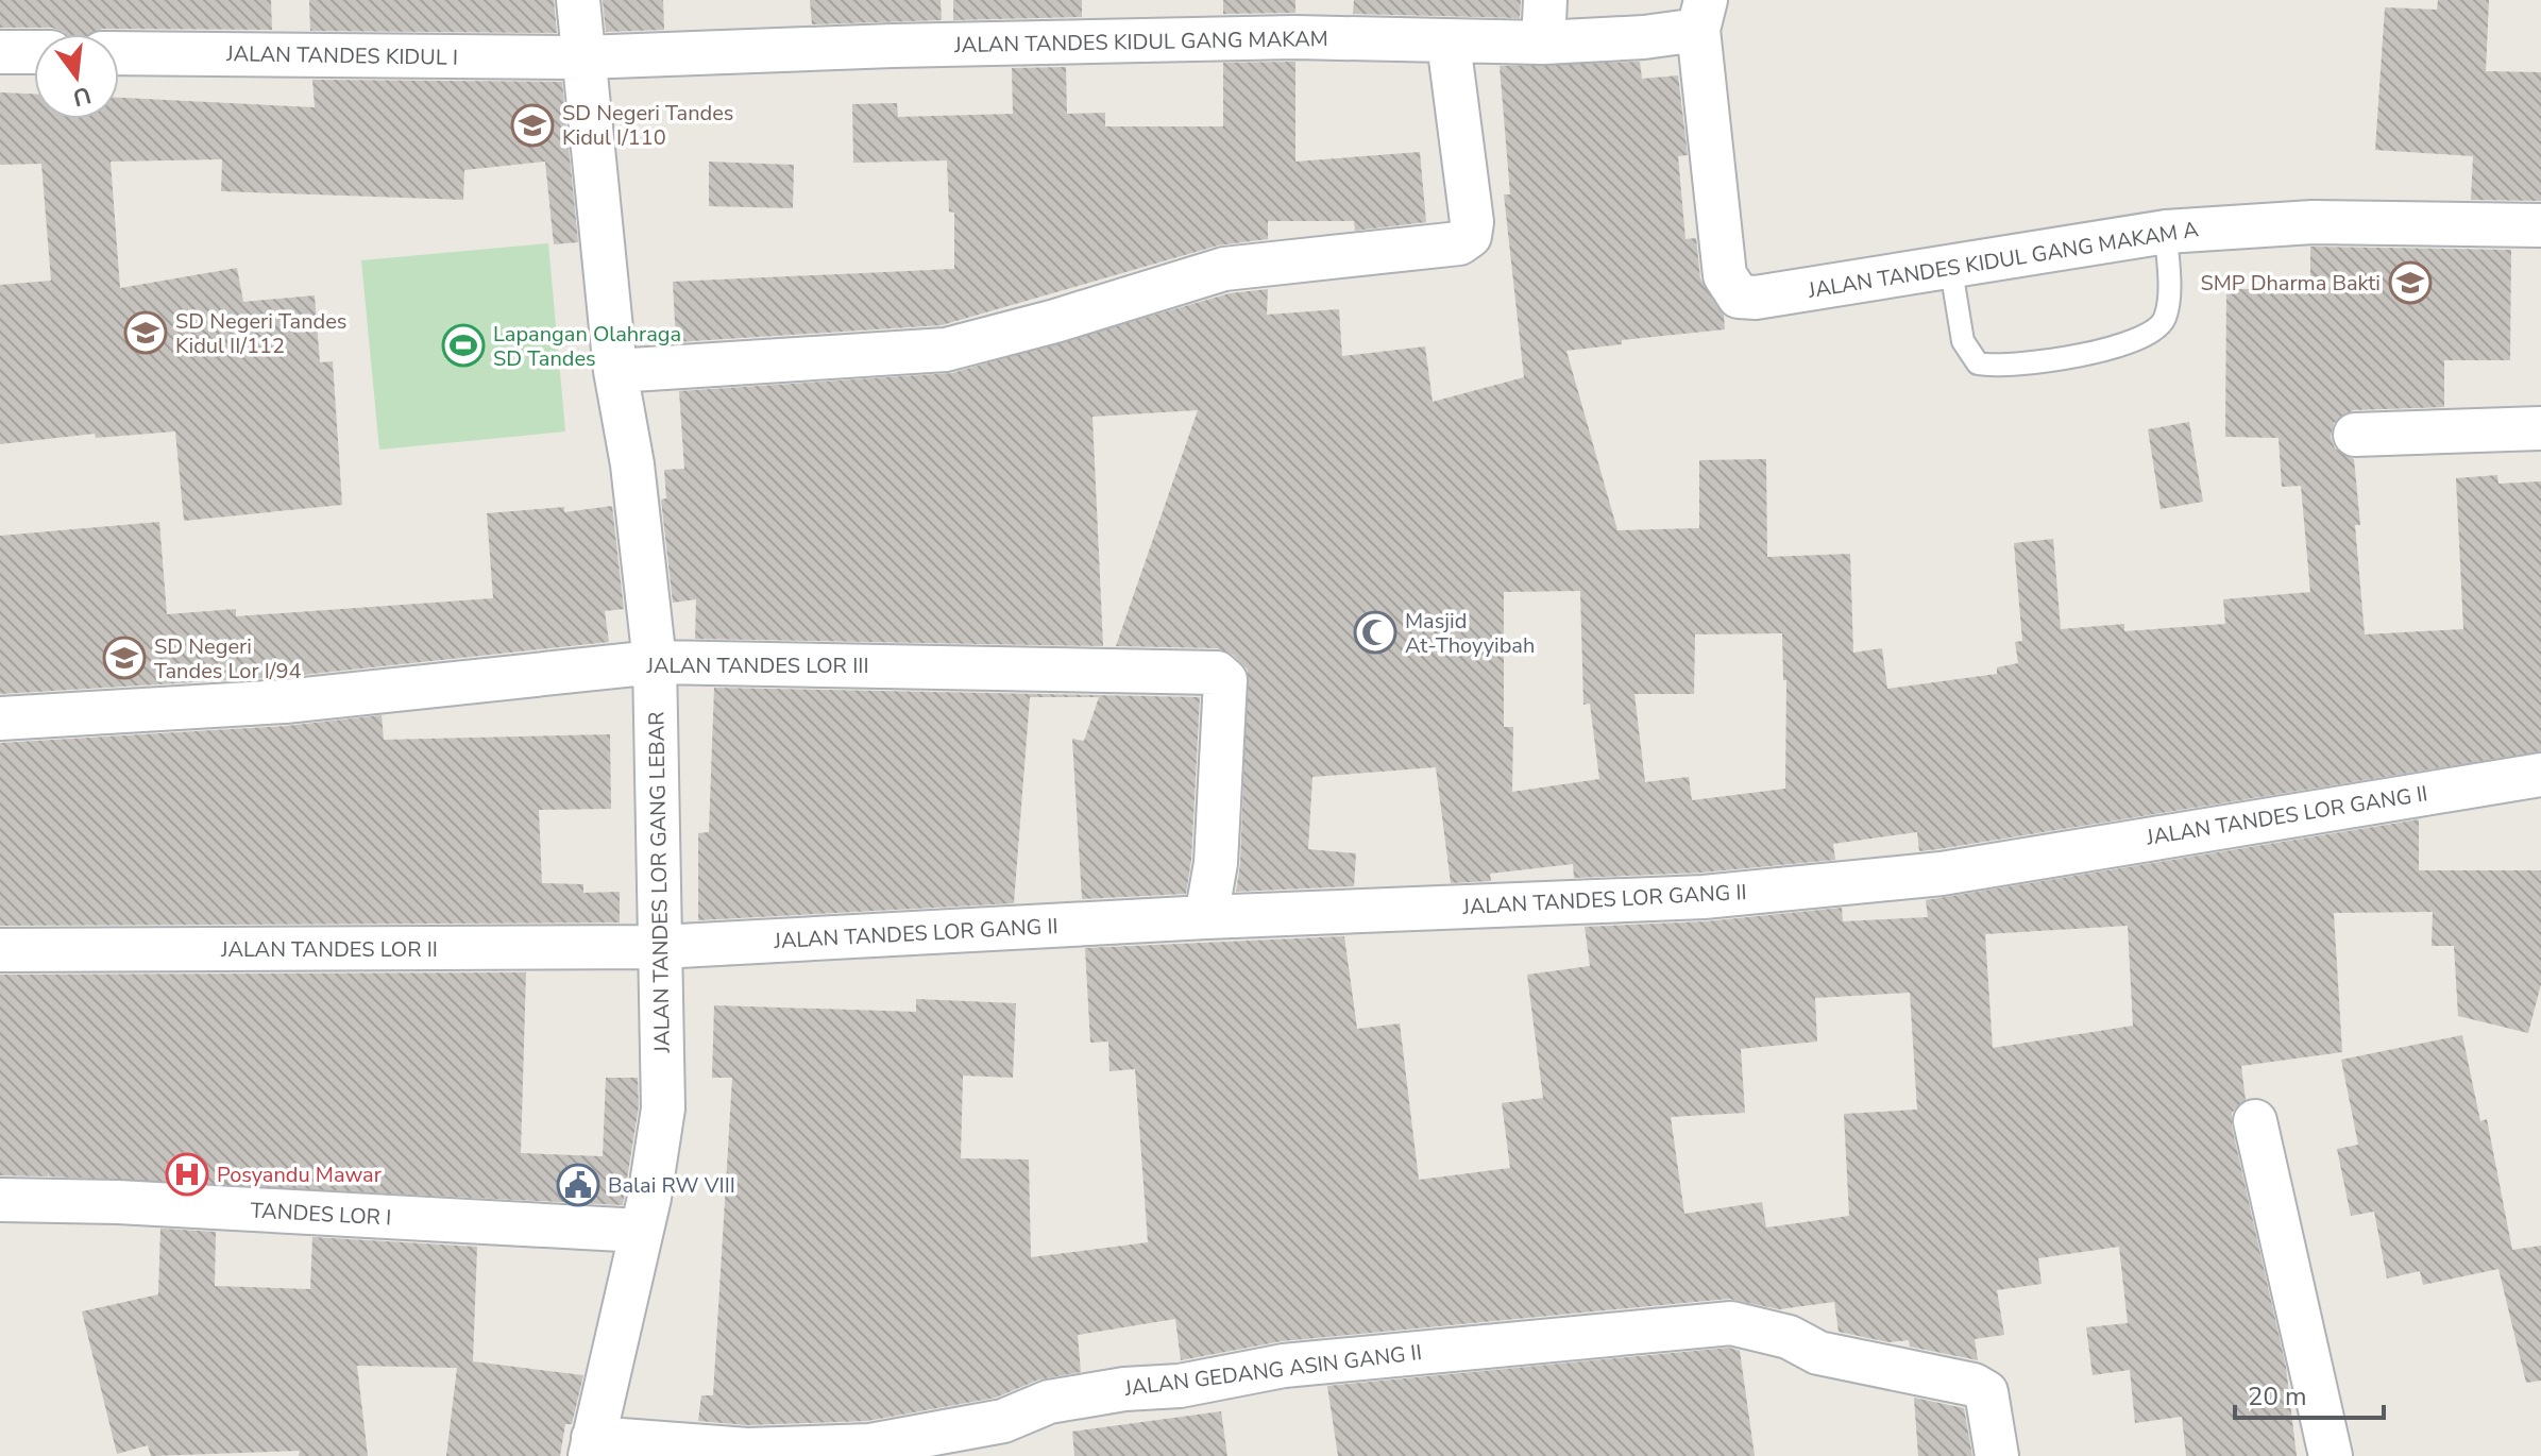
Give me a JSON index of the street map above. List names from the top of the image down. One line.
{"streets":{"street":["JALAN TANDES KIDUL GANG MAKAM","JALAN TANDES KIDUL I","JALAN TANDES KIDUL GANG MAKAM A","JALAN TANDES LOR III","JALAN TANDES LOR GANG II","JALAN TANDES LOR GANG LEBAR","JALAN TANDES LOR II","TANDES LOR I","JALAN GEDANG ASIN GANG II"]},"crossings":[["JALAN TANDES KIDUL GANG MAKAM","JALAN TANDES KIDUL I"],["JALAN TANDES KIDUL GANG MAKAM","JALAN TANDES KIDUL GANG MAKAM A"],["JALAN TANDES KIDUL GANG MAKAM","JALAN TANDES LOR GANG LEBAR"],["JALAN TANDES KIDUL I","JALAN TANDES LOR GANG LEBAR"],["JALAN TANDES LOR III","JALAN TANDES LOR GANG II"],["JALAN TANDES LOR III","JALAN TANDES LOR GANG LEBAR"],["JALAN TANDES LOR GANG II","JALAN TANDES LOR GANG LEBAR"],["JALAN TANDES LOR GANG II","JALAN TANDES LOR II"],["JALAN TANDES LOR GANG LEBAR","JALAN TANDES LOR II"],["JALAN TANDES LOR GANG LEBAR","TANDES LOR I"],["JALAN TANDES LOR GANG LEBAR","JALAN GEDANG ASIN GANG II"]],"places":{"school or university":["SD Negeri Tandes Kidul I/110","SMP Dharma Bakti","SD Negeri Tandes Kidul II/112","SD Negeri Tandes Lor I/94"],"sports":["Lapangan Olahraga SD Tandes"],"mosque":["Masjid At-Thoyyibah"],"hospital":["Posyandu Mawar"],"public building":["Balai RW VIII"]},"scale_bar":"20 m","north":"bottom"}
